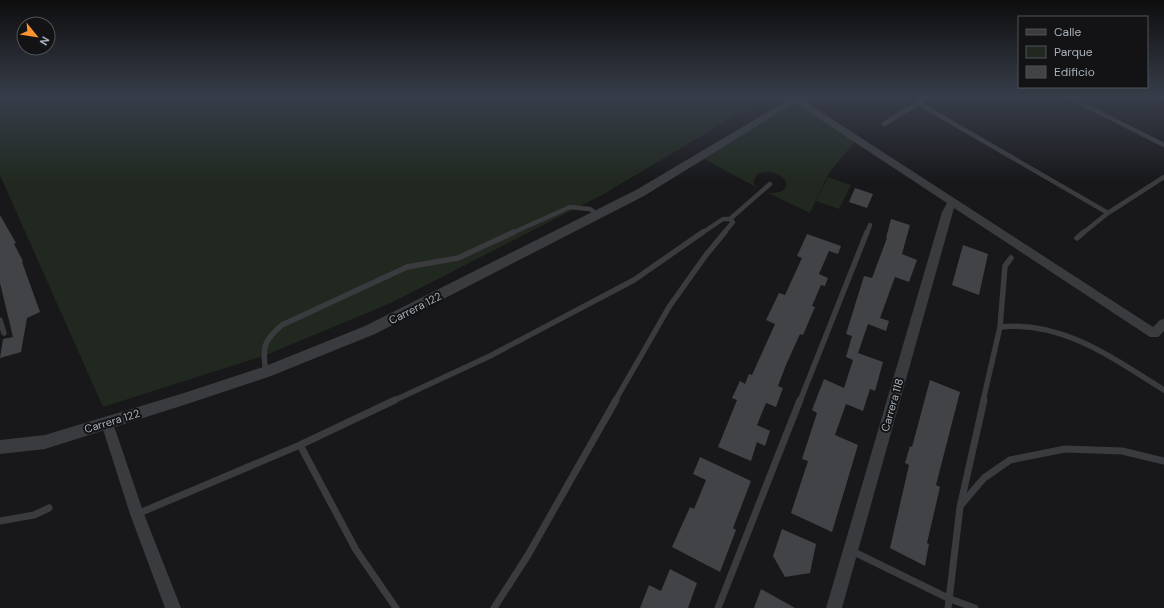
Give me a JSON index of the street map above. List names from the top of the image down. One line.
{"streets":{"street":["Carrera 122","Carrera 118"]},"legend":["Calle","Parque","Edificio"],"north":"bottom right"}
